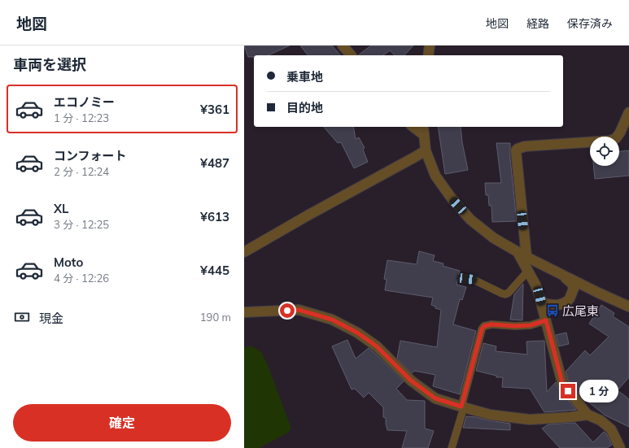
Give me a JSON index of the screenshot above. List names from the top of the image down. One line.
{"places":{"bus stop":["広尾東"]},"page":{"header":"地図","nav":["地図","経路","保存済み"],"heading":"車両を選択","banner":["乗車地","目的地"],"list":[{"name":"エコノミー","note":"1 分 · 12:23","value":"¥361"},{"name":"コンフォート","note":"2 分 · 12:24","value":"¥487"},{"name":"XL","note":"3 分 · 12:25","value":"¥613"},{"name":"Moto","note":"4 分 · 12:26","value":"¥445"}],"pay":["現金","190 m"],"bubble":"1 分","buttons":"確定"}}
